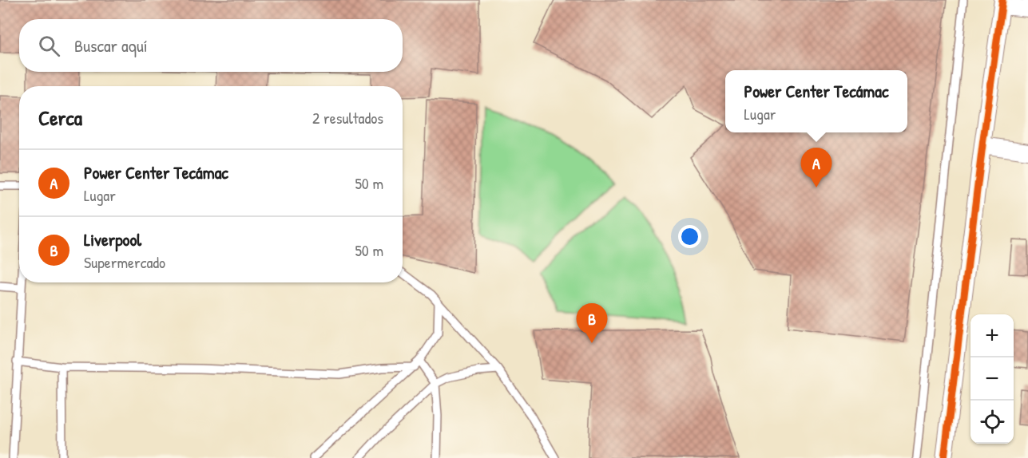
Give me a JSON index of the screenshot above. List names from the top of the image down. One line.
{"page":{"search":"Buscar aquí","popup":["Power Center Tecámac","Lugar"],"heading":["Cerca","2 resultados"],"pins":["A","B"],"list":[{"mark":"A","name":"Power Center Tecámac","note":"Lugar","value":"50 m"},{"mark":"B","name":"Liverpool","note":"Supermercado","value":"50 m"}],"map_buttons":["+","−"]}}
